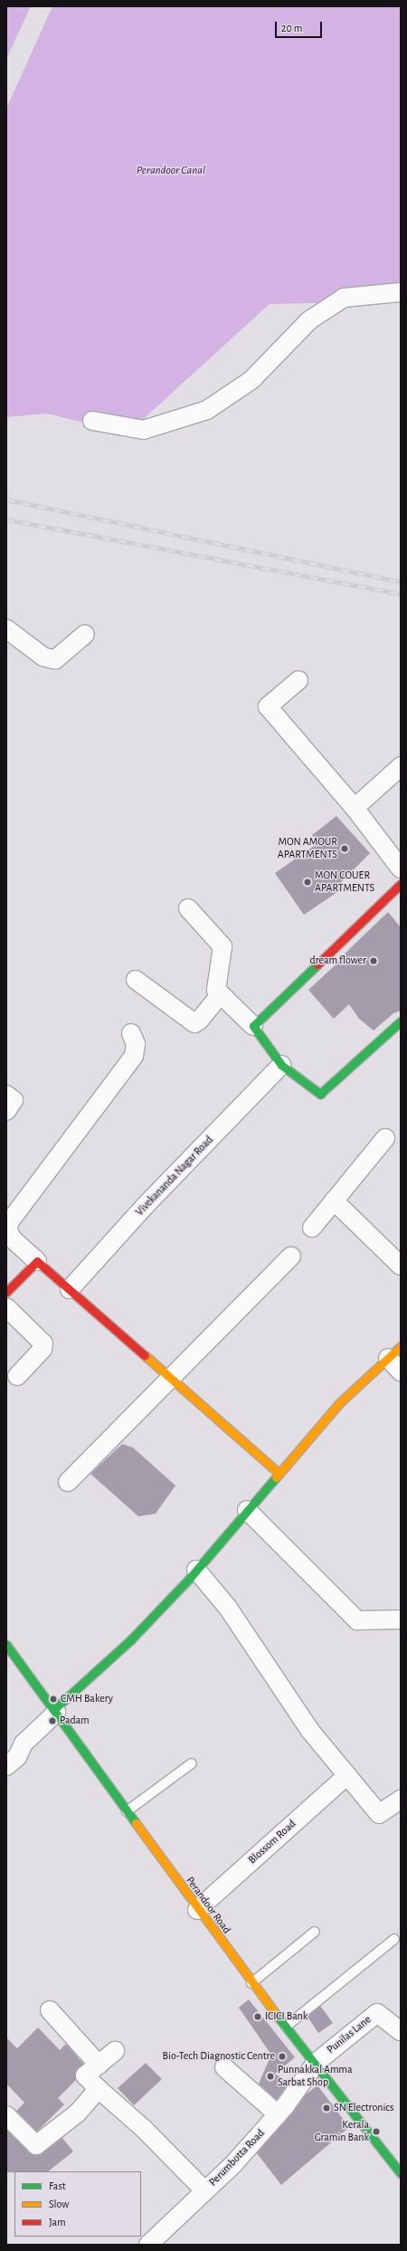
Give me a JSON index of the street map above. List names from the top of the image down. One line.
{"streets":{"street":["Vivekananda Nagar Road","Blossom Road","Perandoor Road","Punilas Lane","Perumbotta Road"]},"crossings":[["Blossom Road","Perandoor Road"],["Perandoor Road","Punilas Lane"],["Perandoor Road","Perumbotta Road"],["Punilas Lane","Perumbotta Road"]],"water":["Perandoor Canal"],"places":["MON AMOUR APARTMENTS","MON COUER APARTMENTS","dream flower","CMH Bakery","Padam","ICICI Bank","Bio-Tech Diagnostic Centre","Punnakkal Amma Sarbat Shop","SN Electronics","Kerala Gramin Bank"],"legend":["Fast","Slow","Jam"],"scale_bar":"20 m"}
